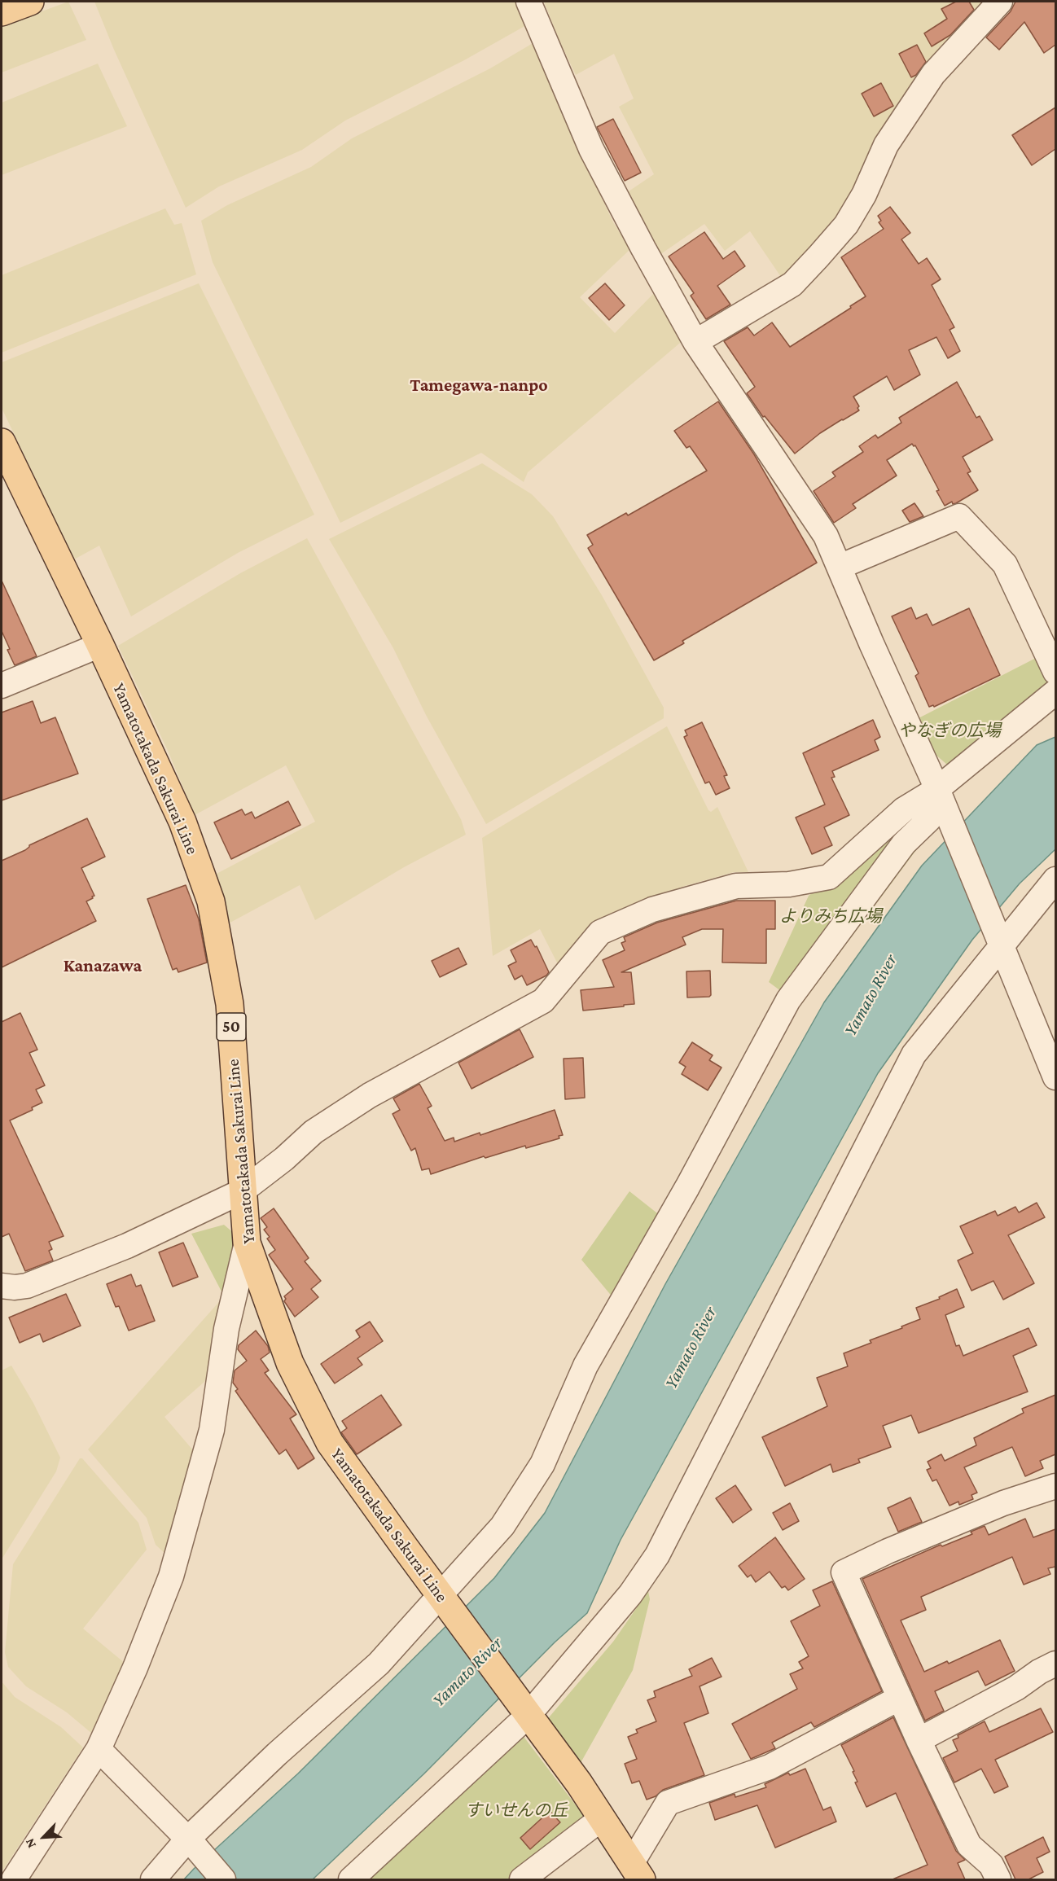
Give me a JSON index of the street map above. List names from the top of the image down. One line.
{"streets":{"main road":["Yamatotakada Sakurai Line","50"]},"districts":["Tamegawa-nanpo","Kanazawa"],"water":["Yamato River"],"parks":["やなぎの広場","よりみち広場","すいせんの丘"],"north":"bottom left"}
